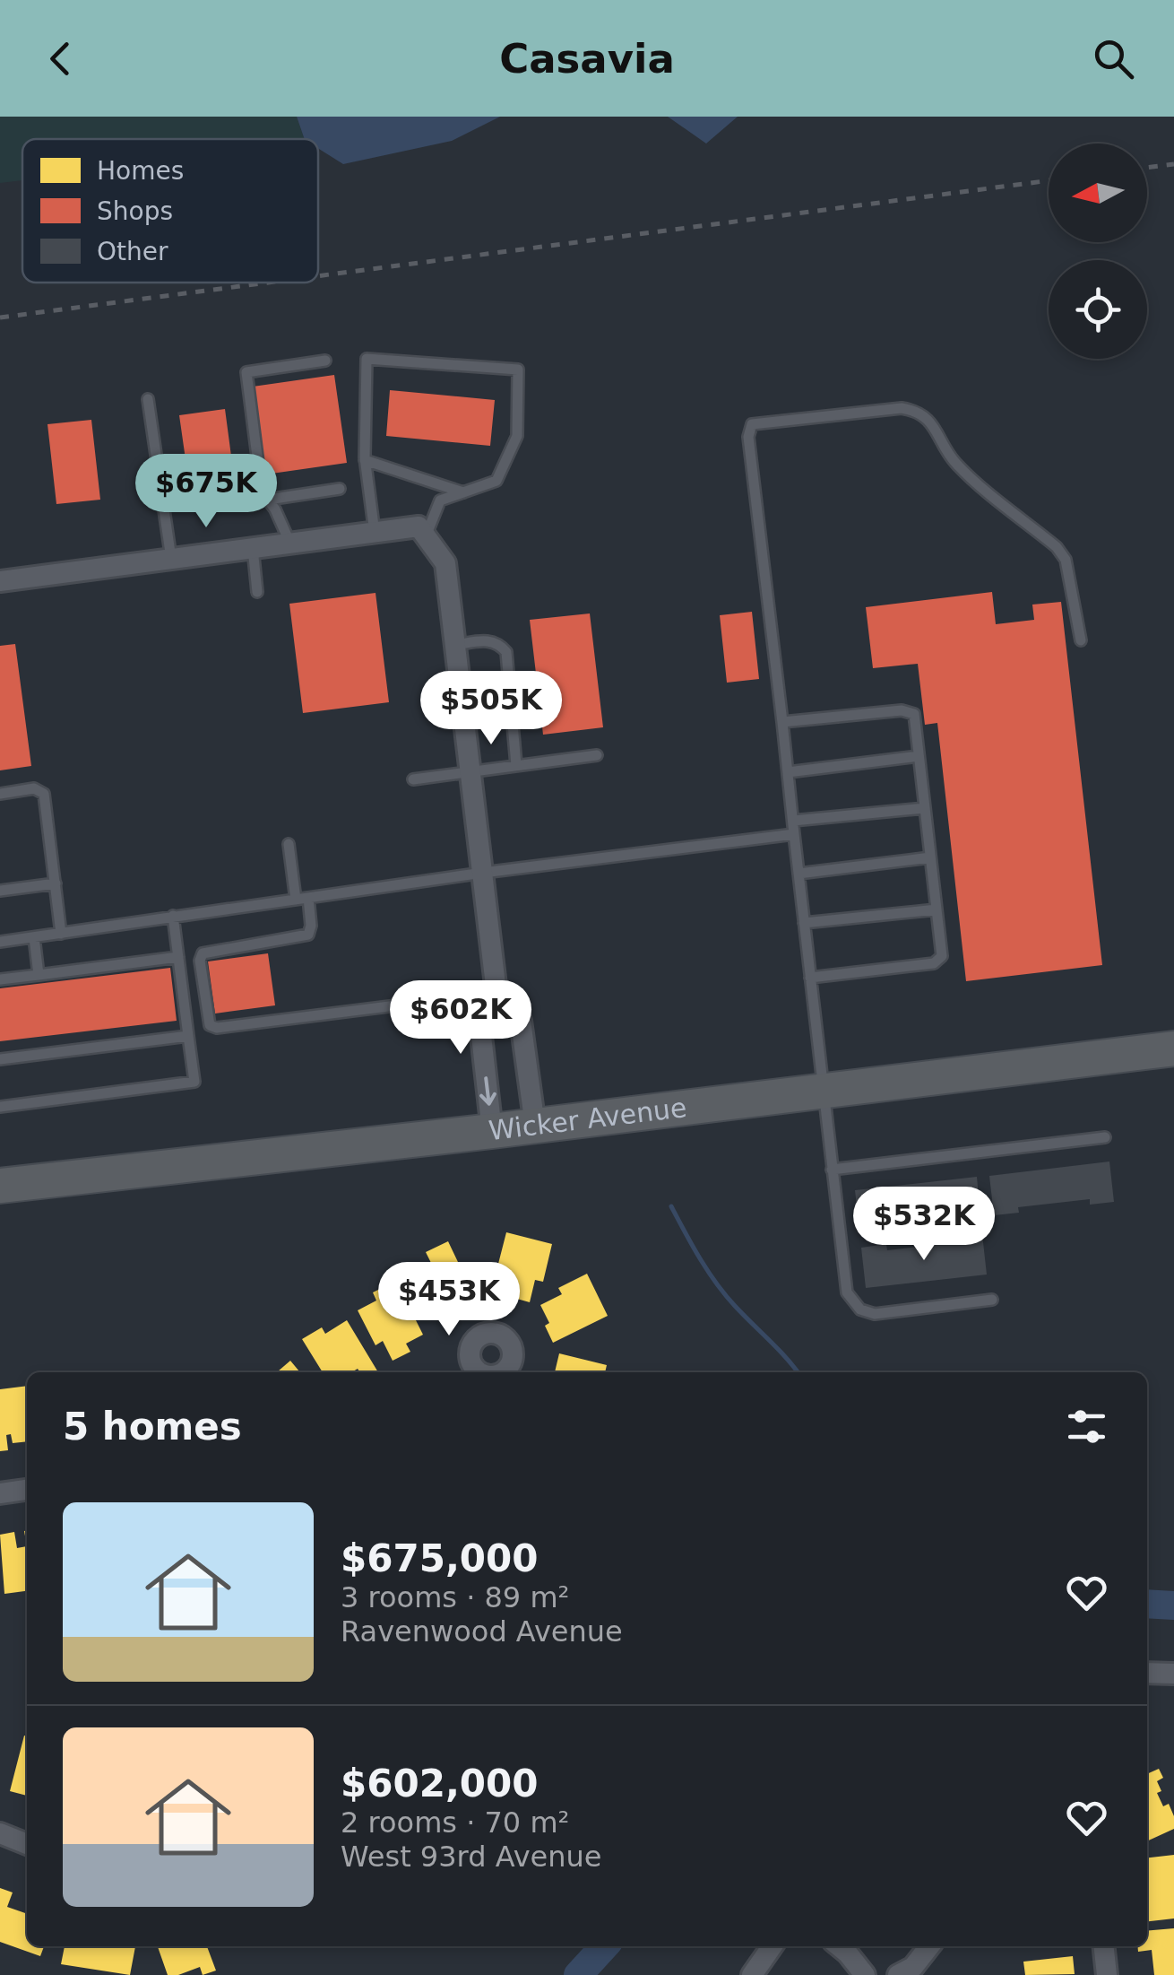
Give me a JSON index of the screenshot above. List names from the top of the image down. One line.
{"streets":{"highway":["Wicker Avenue"]},"legend":["Homes","Shops","Other"],"north":"left","page":{"header":"Casavia","price":["$675K","$505K","$602K","$532K","$453K"],"heading":"5 homes","list":[{"name":"$675,000","note":"3 rooms · 89 m² · Ravenwood Avenue"},{"name":"$602,000","note":"2 rooms · 70 m² · West 93rd Avenue"}]}}
